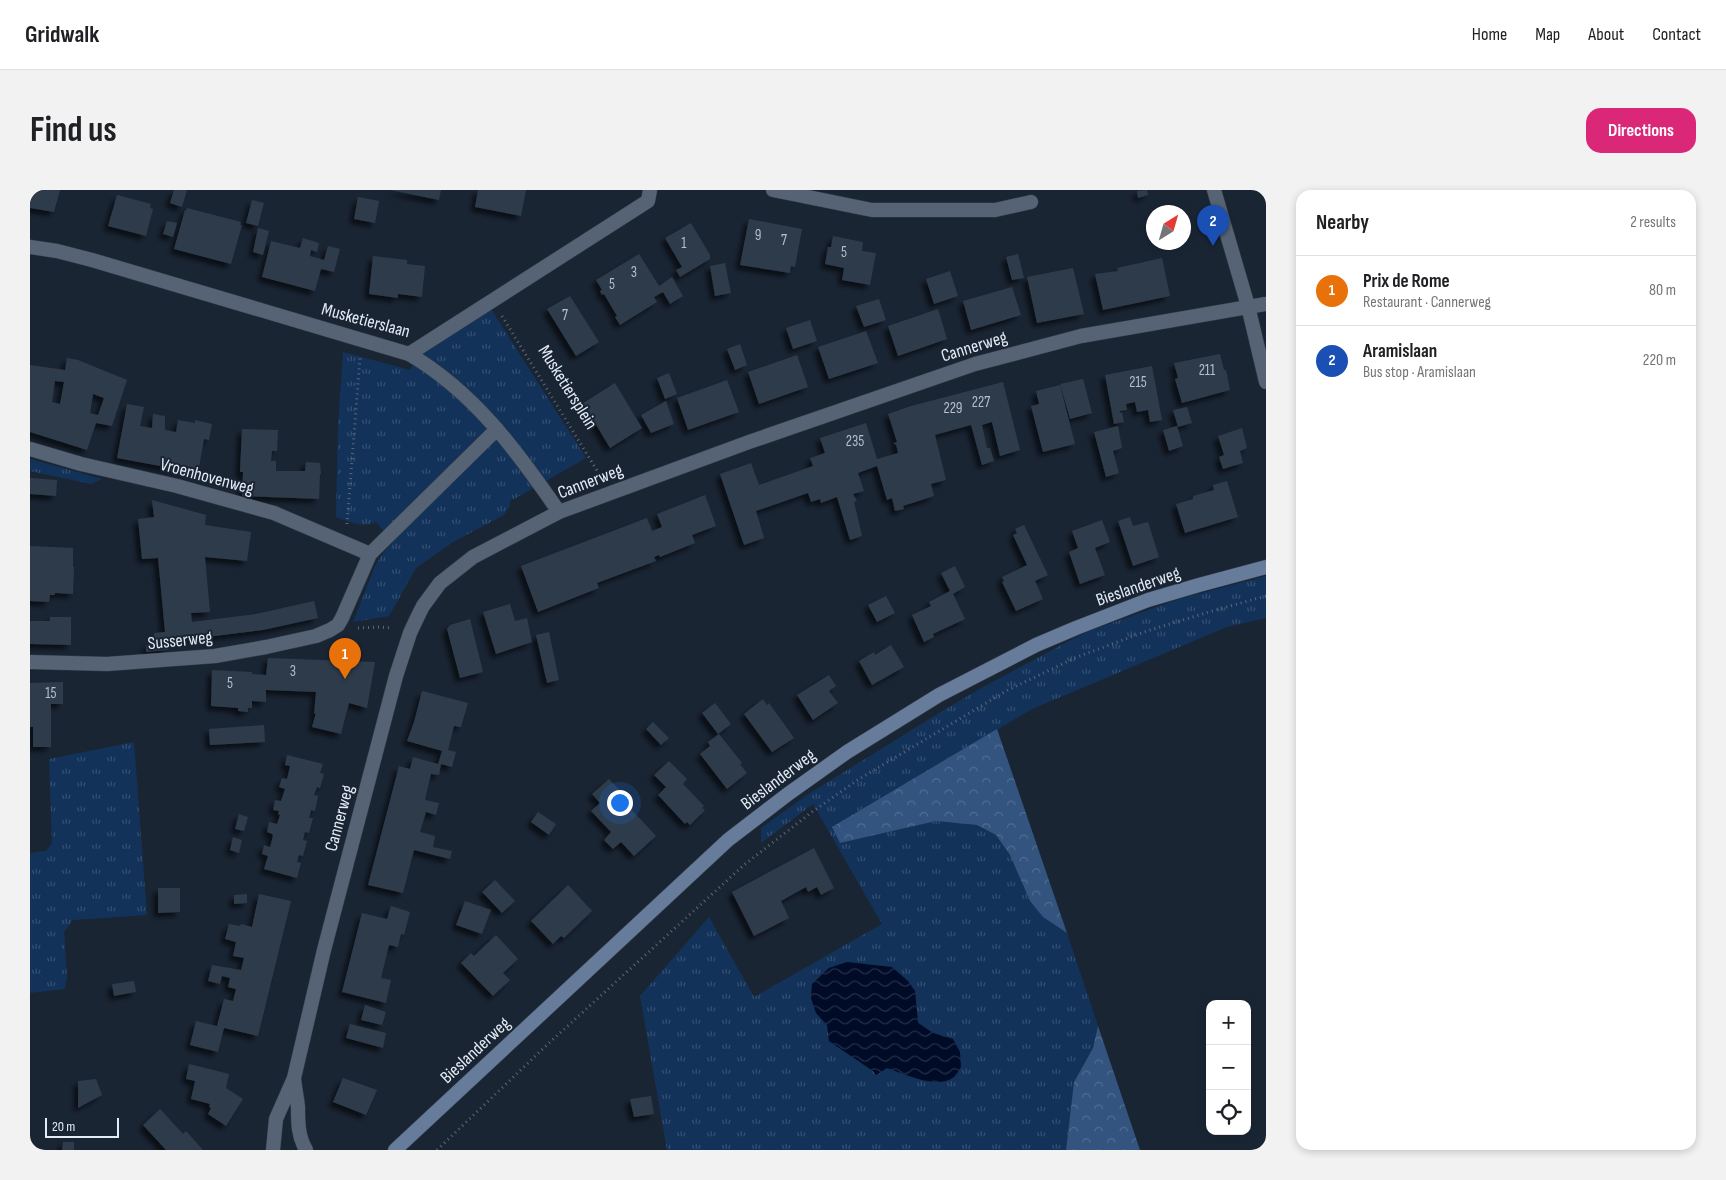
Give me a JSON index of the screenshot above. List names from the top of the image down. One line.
{"streets":{"main road":["Bieslanderweg"],"street":["Musketierslaan","Cannerweg","Vroenhovenweg","Susserweg"],"path":["Musketiersplein"]},"crossings":[["Musketierslaan","Musketiersplein"],["Cannerweg","Musketiersplein"]],"house_numbers":["9","7","1","5","3","5","7","211","215","227","229","235","3","5","15"],"scale_bar":"20 m","north":"top right","page":{"header":"Gridwalk","nav":["Home","Map","About","Contact"],"buttons":"Directions","title":"Find us","heading":["Nearby","2 results"],"pins":["2","1"],"list":[{"mark":"1","name":"Prix de Rome","note":"Restaurant · Cannerweg","value":"80 m"},{"mark":"2","name":"Aramislaan","note":"Bus stop · Aramislaan","value":"220 m"}],"map_buttons":["+","−"],"scale":"20 m"}}
